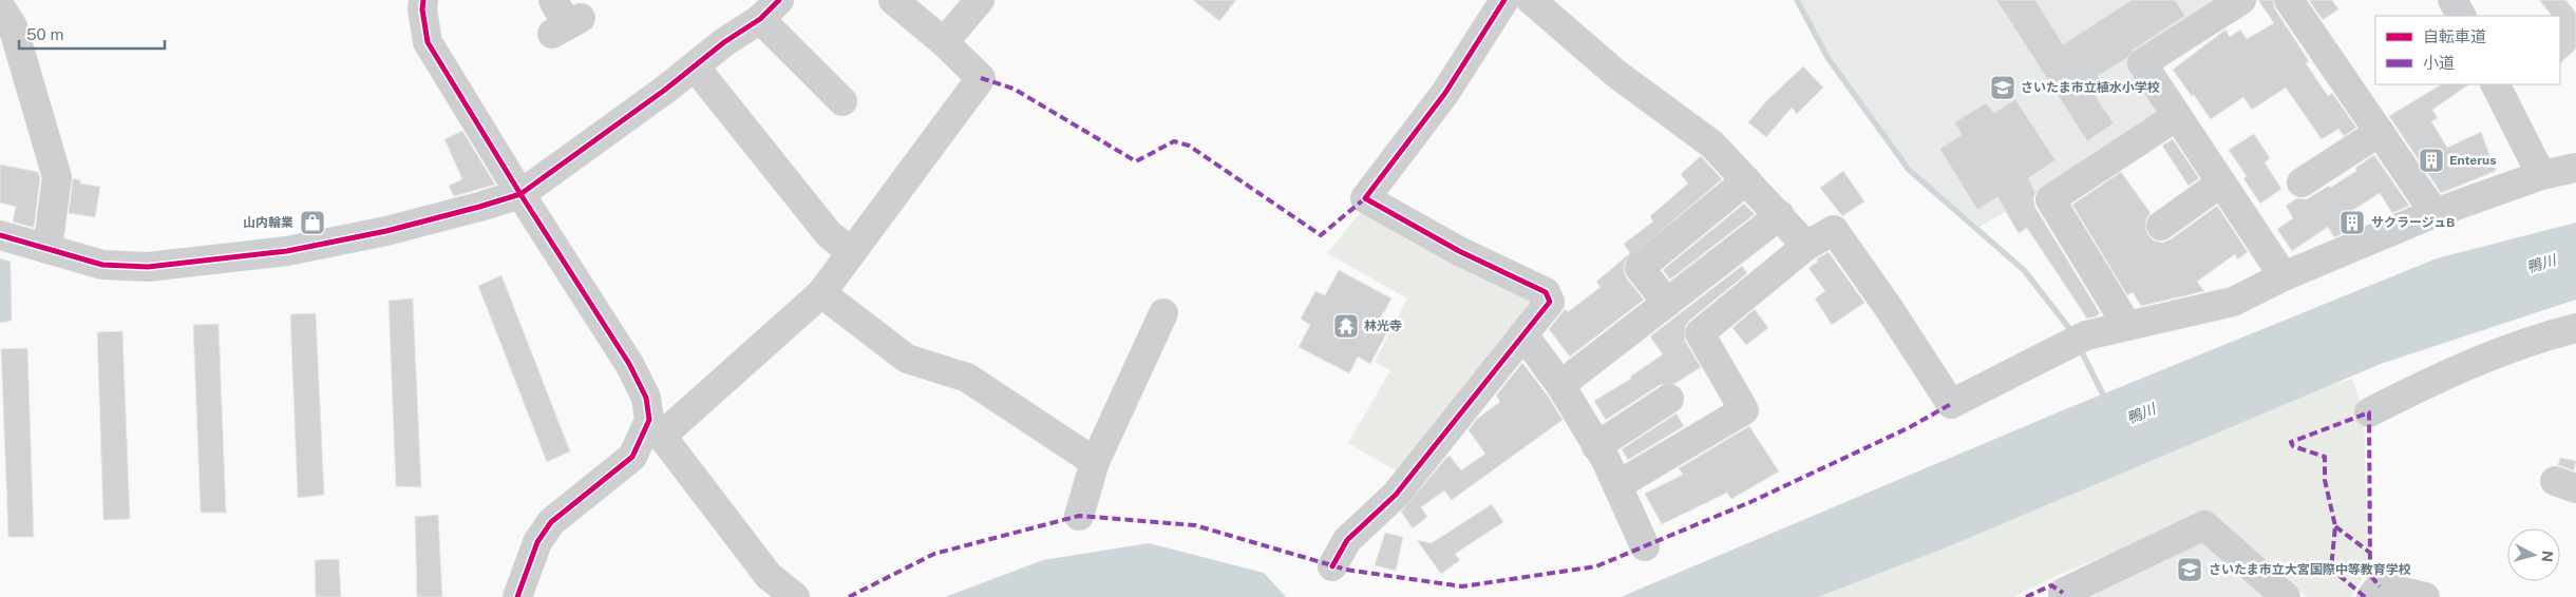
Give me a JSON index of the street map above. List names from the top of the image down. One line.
{"water":["鴨川"],"places":{"school or university":["さいたま市立植水小学校","さいたま市立大宮国際中等教育学校"],"building":["Enterus","サクラージュB"],"shop":["山内輪業"],"temple":["林光寺"]},"legend":["自転車道","小道"],"scale_bar":"50 m","north":"right"}
